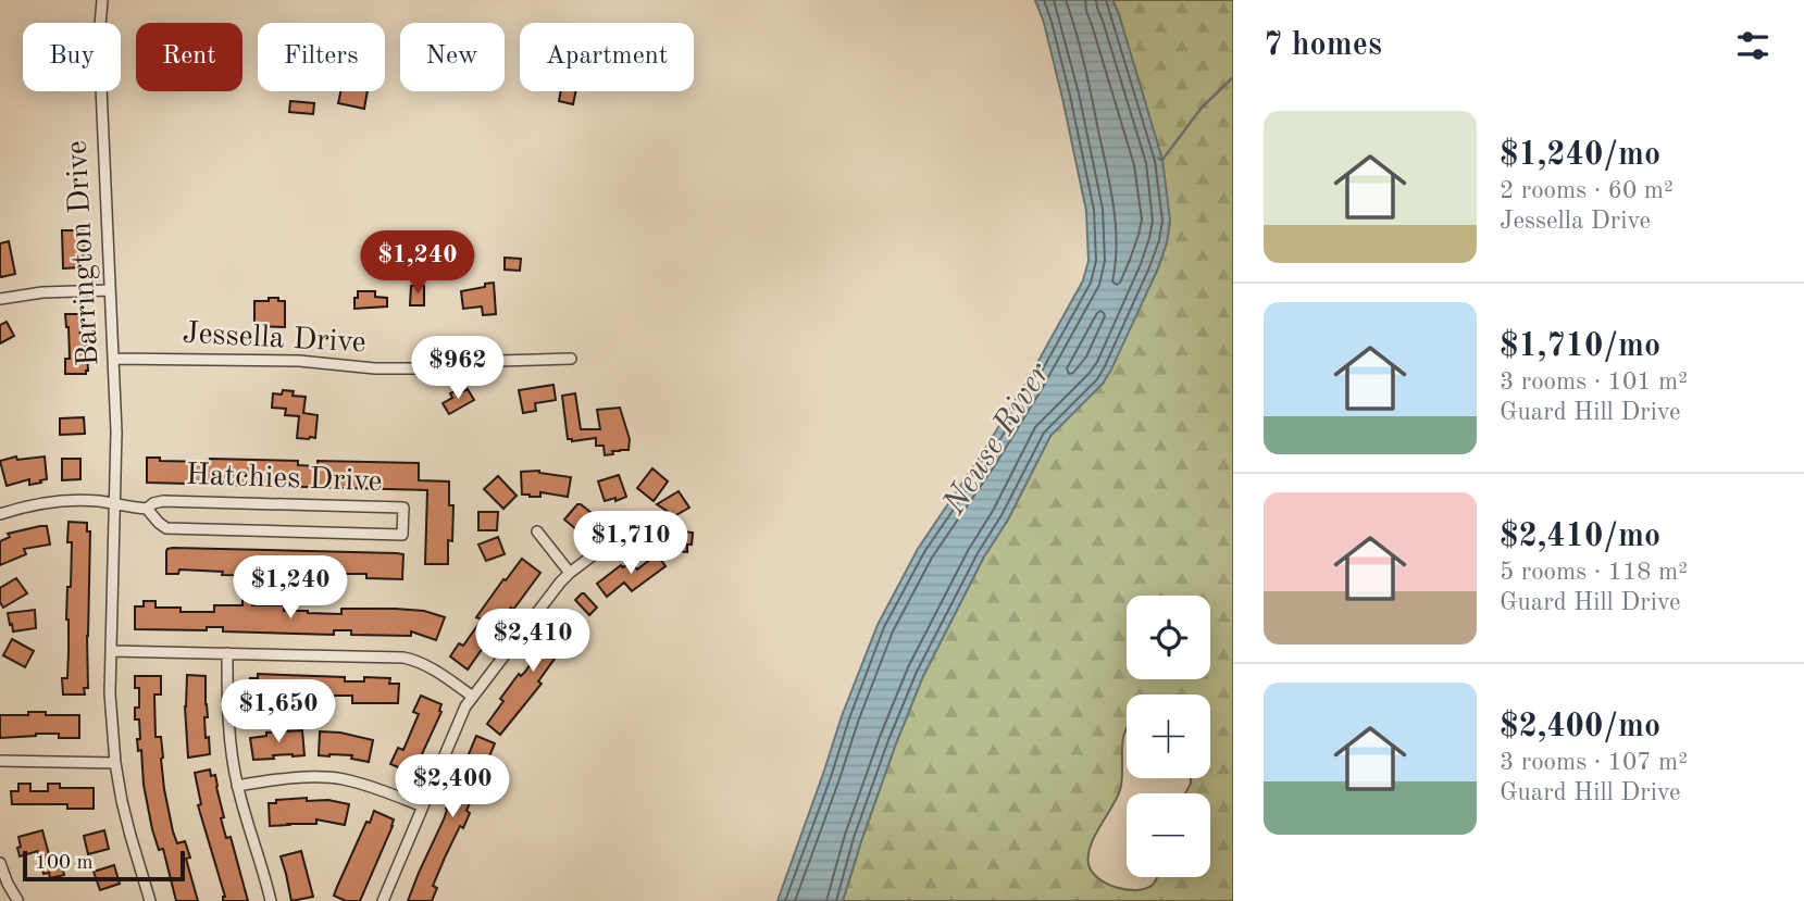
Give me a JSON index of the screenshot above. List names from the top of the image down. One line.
{"streets":{"street":["Barrington Drive","Jessella Drive","Hatchies Drive"]},"crossings":[["Barrington Drive","Jessella Drive"],["Barrington Drive","Hatchies Drive"]],"water":["Neuse River"],"scale_bar":"100 m","page":{"heading":"7 homes","chip":["Buy","Rent","Filters","New","Apartment"],"list":[{"name":"$1,240/mo","note":"2 rooms · 60 m² · Jessella Drive"},{"name":"$1,710/mo","note":"3 rooms · 101 m² · Guard Hill Drive"},{"name":"$2,410/mo","note":"5 rooms · 118 m² · Guard Hill Drive"},{"name":"$2,400/mo","note":"3 rooms · 107 m² · Guard Hill Drive"}],"price":["$1,240","$962","$1,710","$1,240","$2,410","$1,650","$2,400"],"map_buttons":["+","−"],"scale":"100 m"}}
